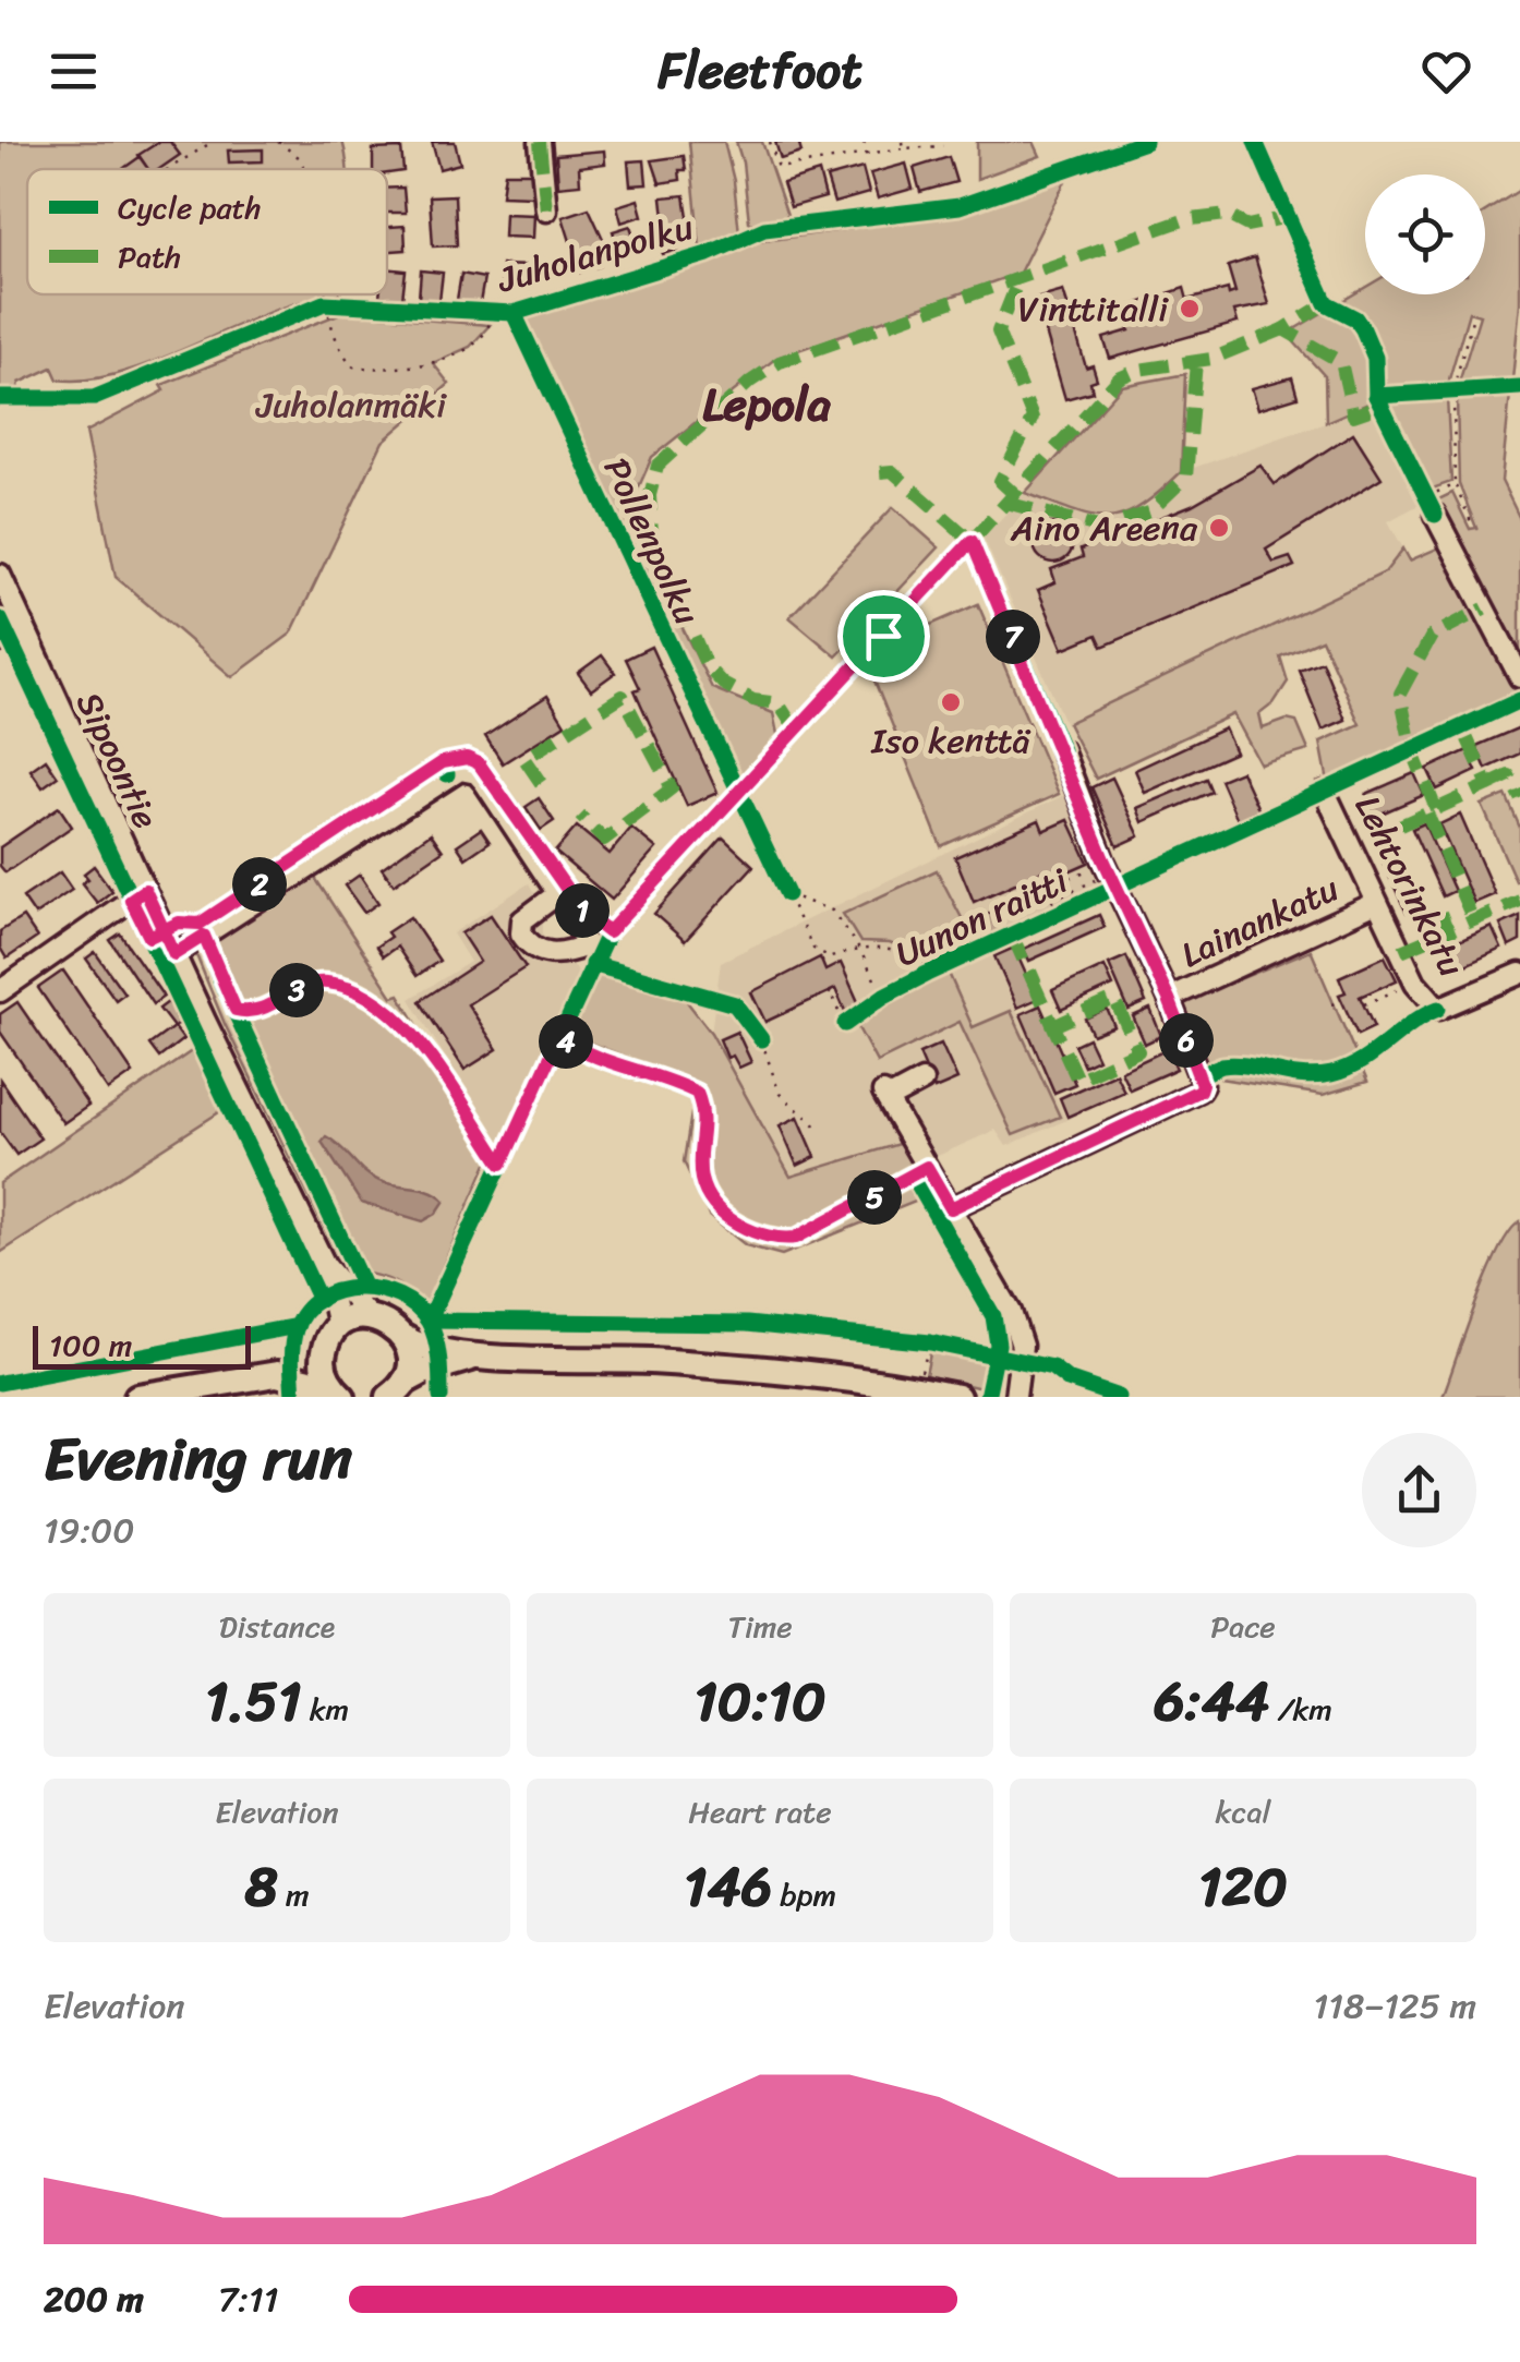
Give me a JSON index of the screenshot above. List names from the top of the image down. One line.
{"streets":{"street":["Sipoontie","Lehtorinkatu","Lainankatu"],"cycle path":["Juholanpolku","Uunon raitti"]},"crossings":[["Lehtorinkatu","Lainankatu"]],"districts":["Lepola"],"parks":["Juholanmäki"],"places":["Vinttitalli","Aino Areena","Iso kenttä"],"legend":["Cycle path","Path"],"scale_bar":"100 m","page":{"header":"Fleetfoot","pins":["7","2","1","3","6","4","5"],"scale":"100 m","heading":["Evening run","19:00"],"stats":[["Distance","1.51 km"],["Time","10:10"],["Pace","6:44 /km"],["Elevation","8 m"],["Heart rate","146 bpm"],["kcal","120"]],"chart":["Elevation","118–125 m"],"list":[{"name":"200 m","note":"7:11"}]}}
